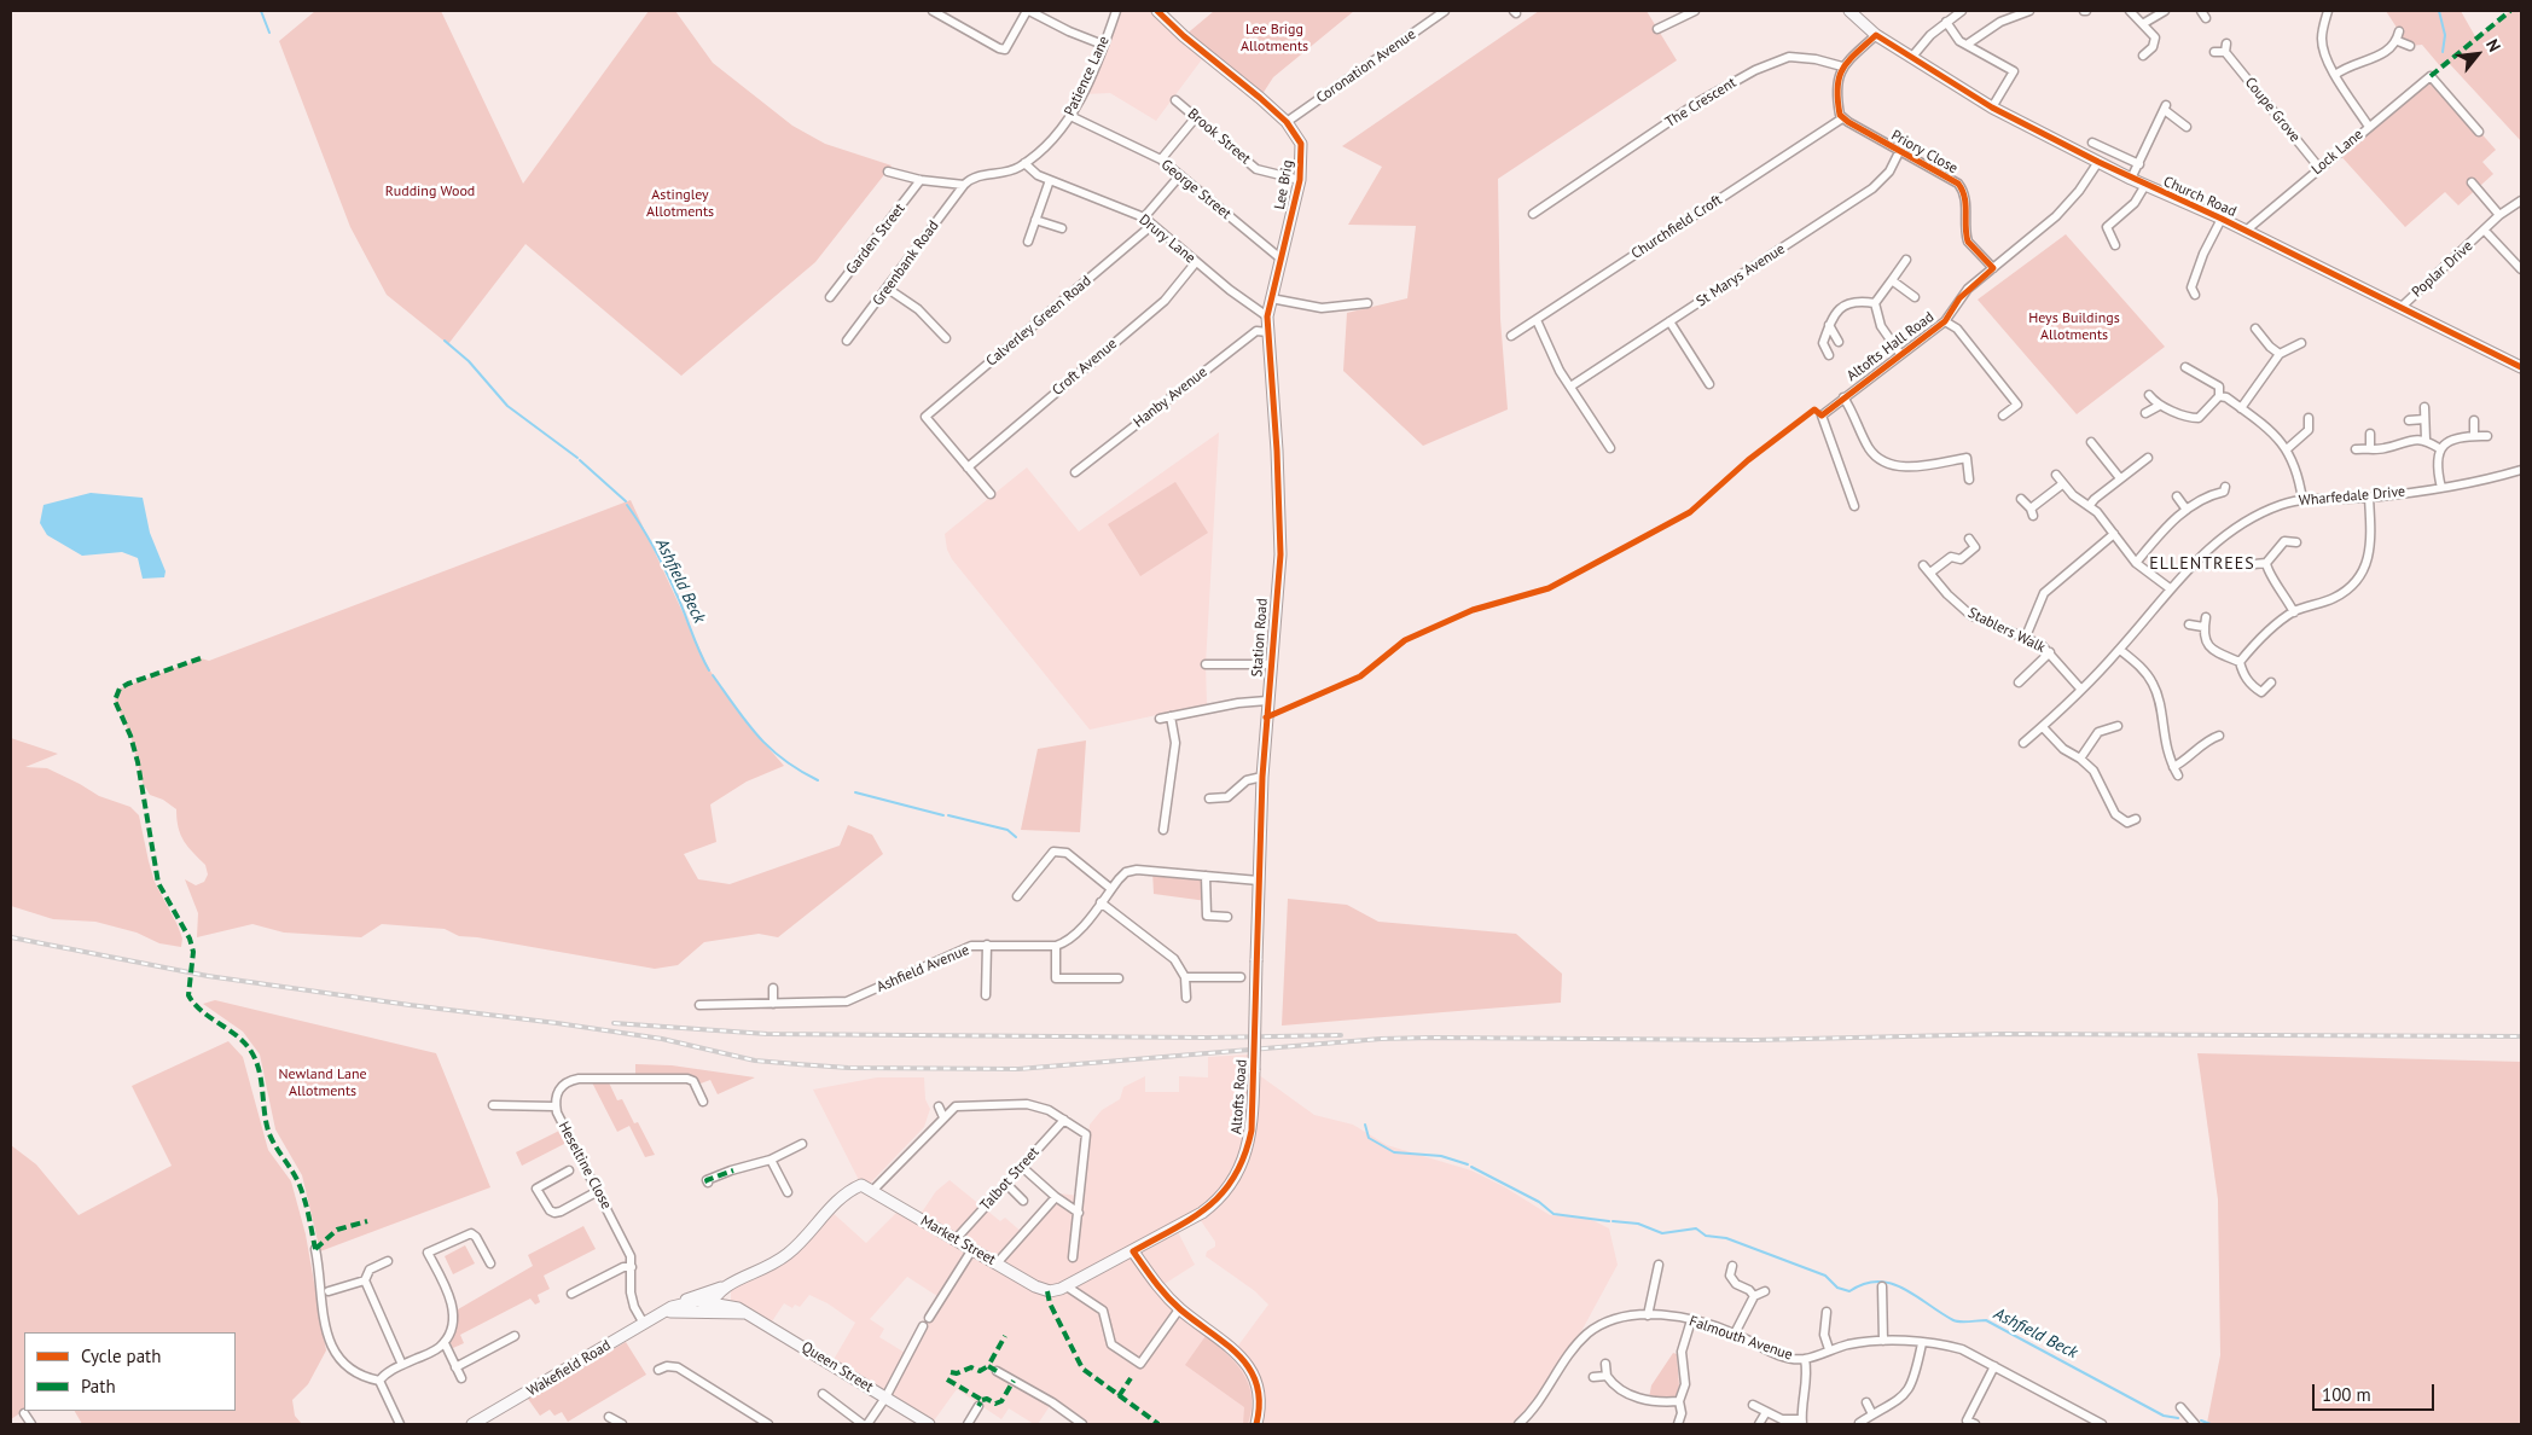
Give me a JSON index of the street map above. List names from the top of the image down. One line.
{"streets":{"street":["Coronation Avenue","Patience Lane","The Crescent","Coupe Grove","Brook Street","Priory Close","Lock Lane","Lee Brig","George Street","Church Road","Churchfield Croft","Garden Street","Drury Lane","Greenbank Road","Poplar Drive","St Marys Avenue","Calverley Green Road","Altofts Hall Road","Croft Avenue","Hanby Avenue","Wharfedale Drive","Stablers Walk","Station Road","Ashfield Avenue","Altofts Road","Heseltine Close","Talbot Street","Market Street","Falmouth Avenue","Queen Street","Wakefield Road"]},"crossings":[["Coronation Avenue","Lee Brig"],["Patience Lane","George Street"],["Patience Lane","Garden Street"],["Patience Lane","Drury Lane"],["Patience Lane","Greenbank Road"],["Coupe Grove","Lock Lane"],["Brook Street","Lee Brig"],["Priory Close","Churchfield Croft"],["Priory Close","St Marys Avenue"],["Priory Close","Altofts Hall Road"],["Lock Lane","Church Road"],["Lee Brig","George Street"],["Lee Brig","Drury Lane"],["Lee Brig","Station Road"],["Church Road","Poplar Drive"],["Church Road","Altofts Hall Road"],["Drury Lane","Calverley Green Road"],["Drury Lane","Croft Avenue"],["Drury Lane","Station Road"],["Calverley Green Road","Croft Avenue"],["Hanby Avenue","Station Road"],["Wharfedale Drive","Stablers Walk"],["Station Road","Altofts Road"],["Altofts Road","Market Street"],["Heseltine Close","Wakefield Road"],["Talbot Street","Market Street"],["Queen Street","Wakefield Road"]],"districts":["ELLENTREES"],"water":["Ashfield Beck"],"parks":["Lee Brigg Allotments","Rudding Wood","Astingley Allotments","Heys Buildings Allotments","Newland Lane Allotments"],"legend":["Cycle path","Path"],"scale_bar":"100 m","north":"top right"}
